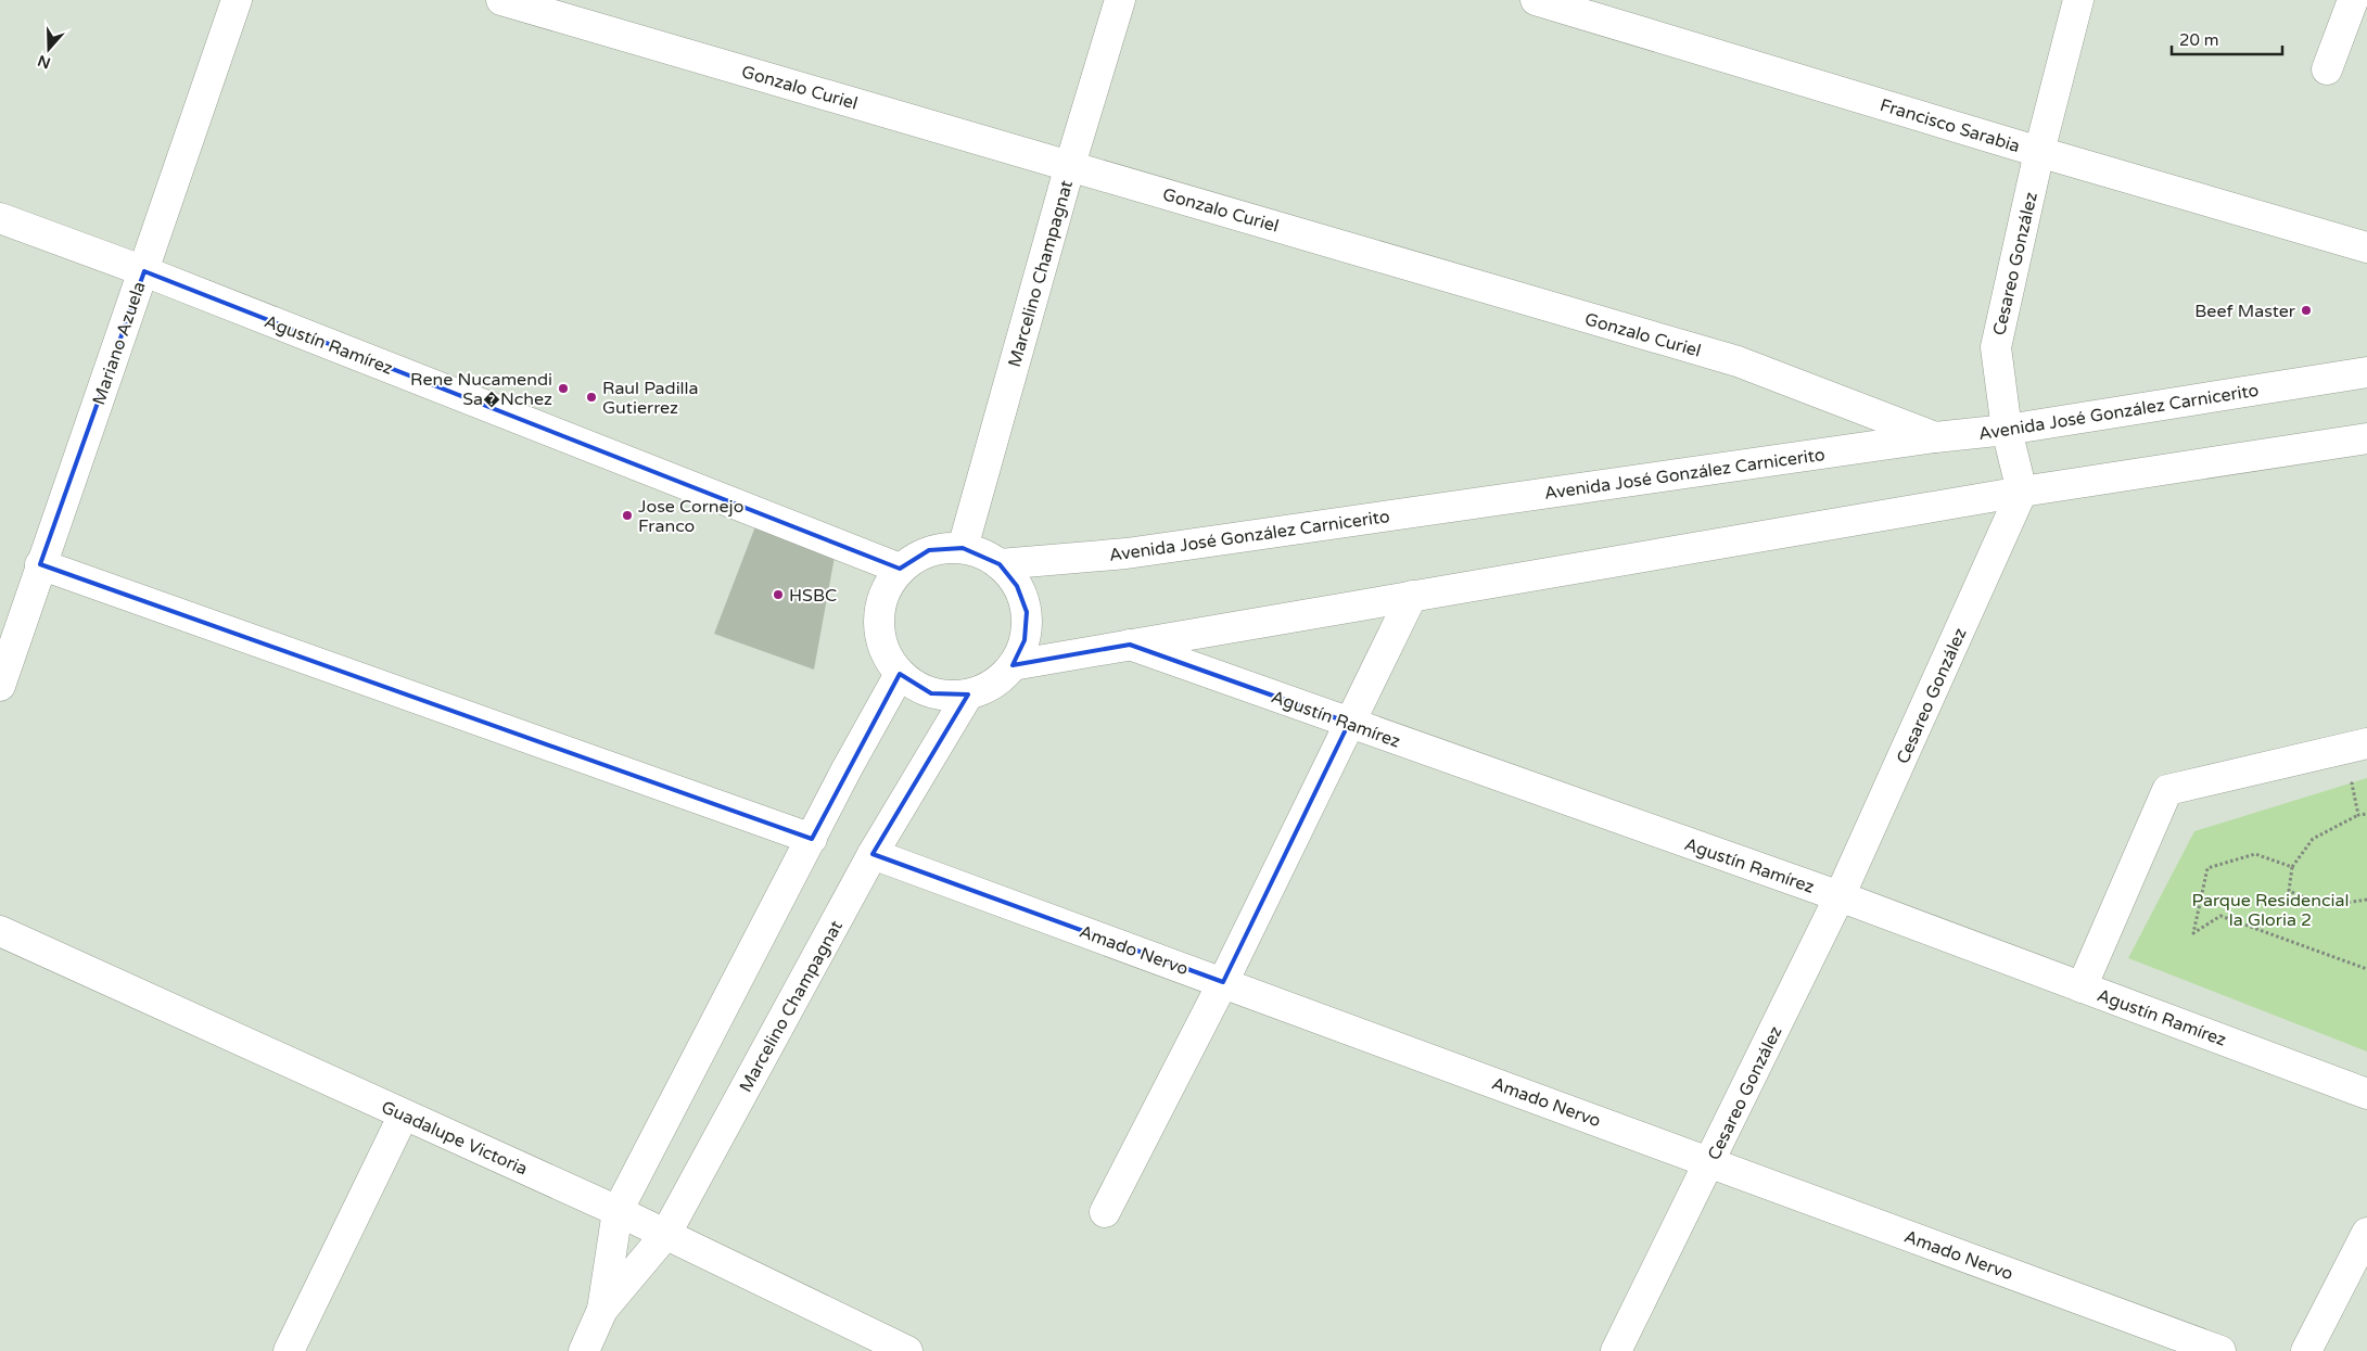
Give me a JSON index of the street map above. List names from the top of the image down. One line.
{"streets":{"street":["Gonzalo Curiel","Francisco Sarabia","Cesareo González","Marcelino Champagnat","Mariano Azuela","Agustín Ramírez","Avenida José González Carnicerito","Amado Nervo","Guadalupe Victoria"]},"crossings":[["Gonzalo Curiel","Marcelino Champagnat"],["Gonzalo Curiel","Avenida José González Carnicerito"],["Francisco Sarabia","Cesareo González"],["Cesareo González","Agustín Ramírez"],["Cesareo González","Avenida José González Carnicerito"],["Cesareo González","Amado Nervo"],["Marcelino Champagnat","Agustín Ramírez"],["Marcelino Champagnat","Avenida José González Carnicerito"],["Marcelino Champagnat","Amado Nervo"],["Marcelino Champagnat","Guadalupe Victoria"],["Mariano Azuela","Agustín Ramírez"],["Agustín Ramírez","Avenida José González Carnicerito"]],"parks":["Parque Residencial la Gloria 2"],"places":["Beef Master","Rene Nucamendi Sa�Nchez","Raul Padilla Gutierrez","Jose Cornejo Franco","HSBC"],"scale_bar":"20 m","north":"bottom"}
